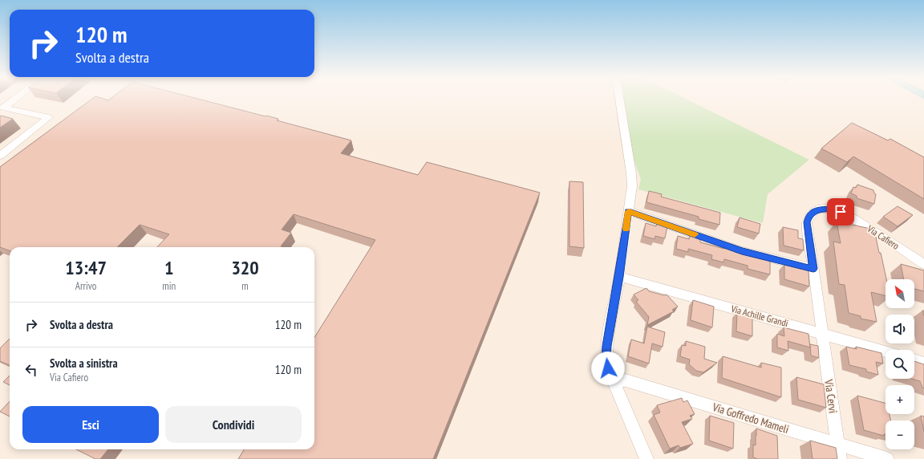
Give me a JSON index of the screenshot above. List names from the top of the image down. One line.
{"streets":{"street":["Via Cafiero","Via Achille Grandi","Via Cervi","Via Goffredo Mameli"]},"crossings":[["Via Cafiero","Via Achille Grandi"],["Via Cafiero","Via Cervi"],["Via Achille Grandi","Via Cervi"],["Via Cervi","Via Goffredo Mameli"]],"north":"top left","page":{"turn":["120 m","Svolta a destra"],"eta":["13:47","Arrivo","1","min","320","m"],"map_buttons":["+","−"],"list":[{"name":"Svolta a destra","value":"120 m"},{"name":"Svolta a sinistra","note":"Via Cafiero","value":"120 m"}],"buttons":["Esci","Condividi"]}}
